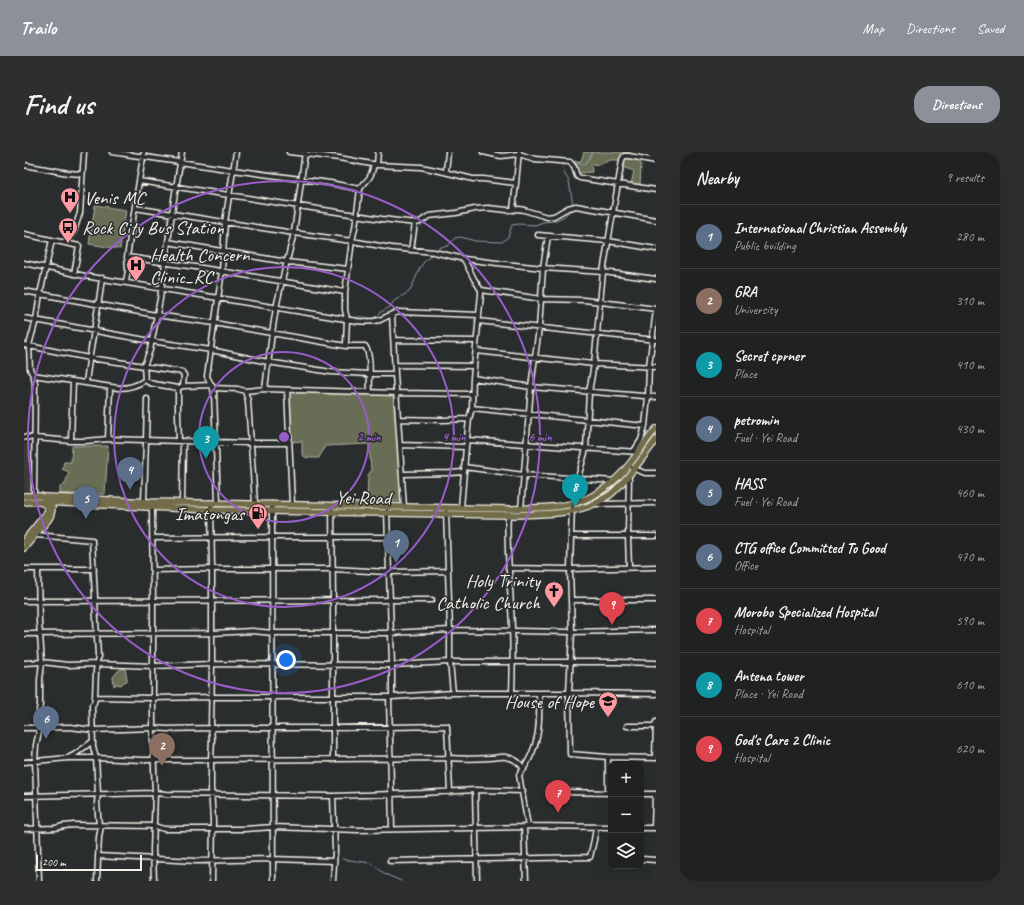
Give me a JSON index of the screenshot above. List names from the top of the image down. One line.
{"streets":{"main road":["Yei Road"]},"places":{"hospital":["Venis MC","Health Concern Clinic_RC"],"bus stop":["Rock City Bus Station"],"fuel station":["Imatongas"],"church":["Holy Trinity Catholic Church"],"school or university":["House of Hope"]},"scale_bar":"200 m","page":{"header":"Trailo","nav":["Map","Directions","Saved"],"buttons":"Directions","title":"Find us","heading":["Nearby","9 results"],"list":[{"mark":"1","name":"International Christian Assembly","note":"Public building","value":"280 m"},{"mark":"2","name":"GRA","note":"University","value":"310 m"},{"mark":"3","name":"Secret cprner","note":"Place","value":"410 m"},{"mark":"4","name":"petromin","note":"Fuel · Yei Road","value":"430 m"},{"mark":"5","name":"HASS","note":"Fuel · Yei Road","value":"460 m"},{"mark":"6","name":"CTG office Committed To Good","note":"Office","value":"470 m"},{"mark":"7","name":"Morobo Specialized Hospital","note":"Hospital","value":"590 m"},{"mark":"8","name":"Antena tower","note":"Place · Yei Road","value":"610 m"},{"mark":"9","name":"God's Care 2 Clinic","note":"Hospital","value":"620 m"}],"pins":["3","4","8","5","1","9","6","2","7"],"map_buttons":["+","−"],"scale":"200 m"},"rings":["2 min","4 min","6 min"]}
